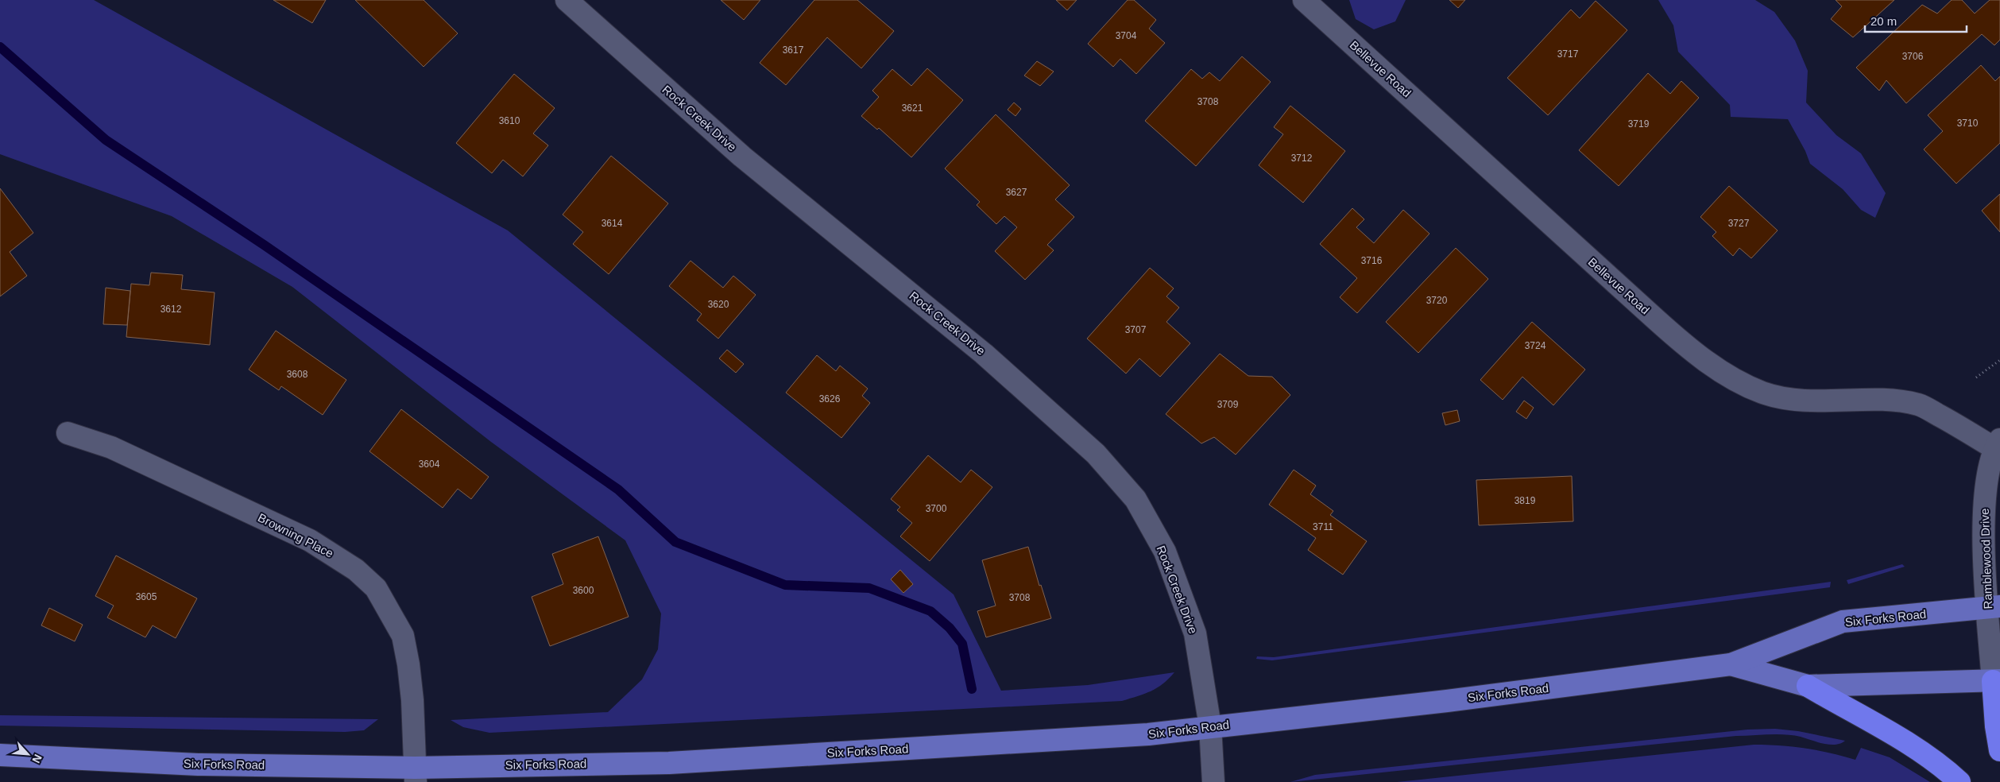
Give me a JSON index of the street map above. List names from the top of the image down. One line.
{"streets":{"main road":["Six Forks Road"],"street":["Bellevue Road","Rock Creek Drive","Browning Place","Ramblewood Drive"]},"crossings":[["Bellevue Road","Ramblewood Drive"],["Rock Creek Drive","Six Forks Road"],["Browning Place","Six Forks Road"],["Ramblewood Drive","Six Forks Road"]],"house_numbers":["3704","3617","3717","3706","3708","3621","3610","3710","3719","3712","3627","3614","3727","3716","3720","3620","3612","3707","3724","3608","3626","3709","3604","3819","3700","3711","3600","3605","3708"],"scale_bar":"20 m","north":"bottom right"}
